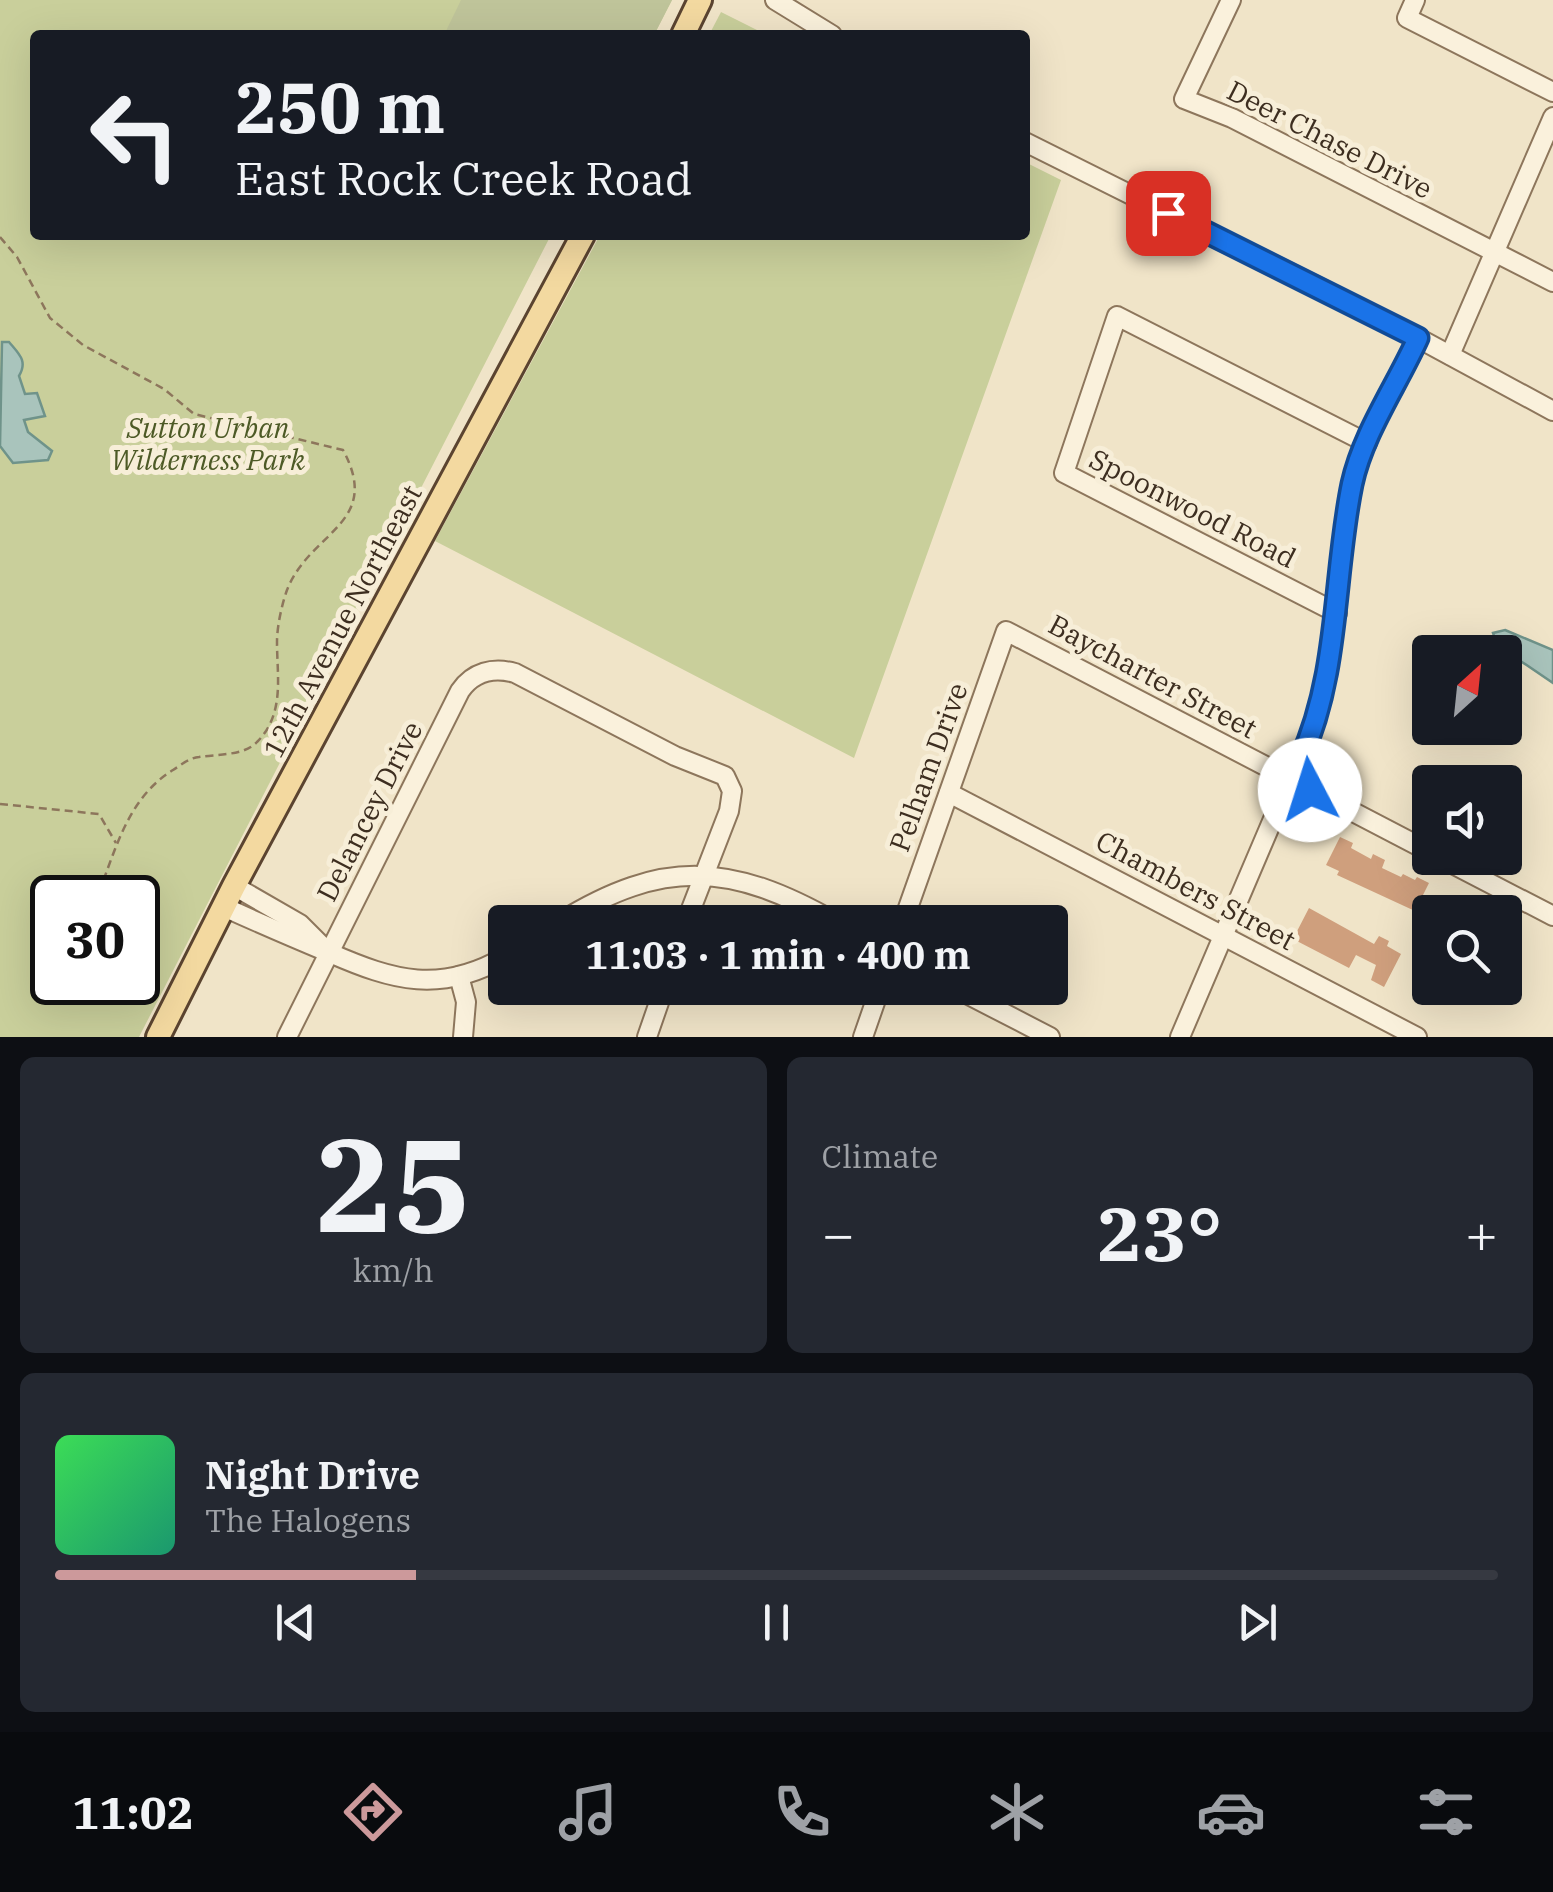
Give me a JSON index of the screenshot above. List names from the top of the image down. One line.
{"streets":{"main road":["12th Avenue Northeast"],"street":["Deer Chase Drive","Spoonwood Road","Baycharter Street","Pelham Drive","Delancey Drive","Chambers Street"]},"crossings":[["Baycharter Street","Pelham Drive"],["Pelham Drive","Chambers Street"]],"parks":["Sutton Urban Wilderness Park"],"north":"top right","page":{"turn":["250 m","East Rock Creek Road"],"limit":"30","trip":"11:03 · 1 min · 400 m","tile":[["25","km/h"],"Climate"],"heat":["−","23°","+"],"song":["Night Drive","The Halogens"],"tabs":"11:02"}}
